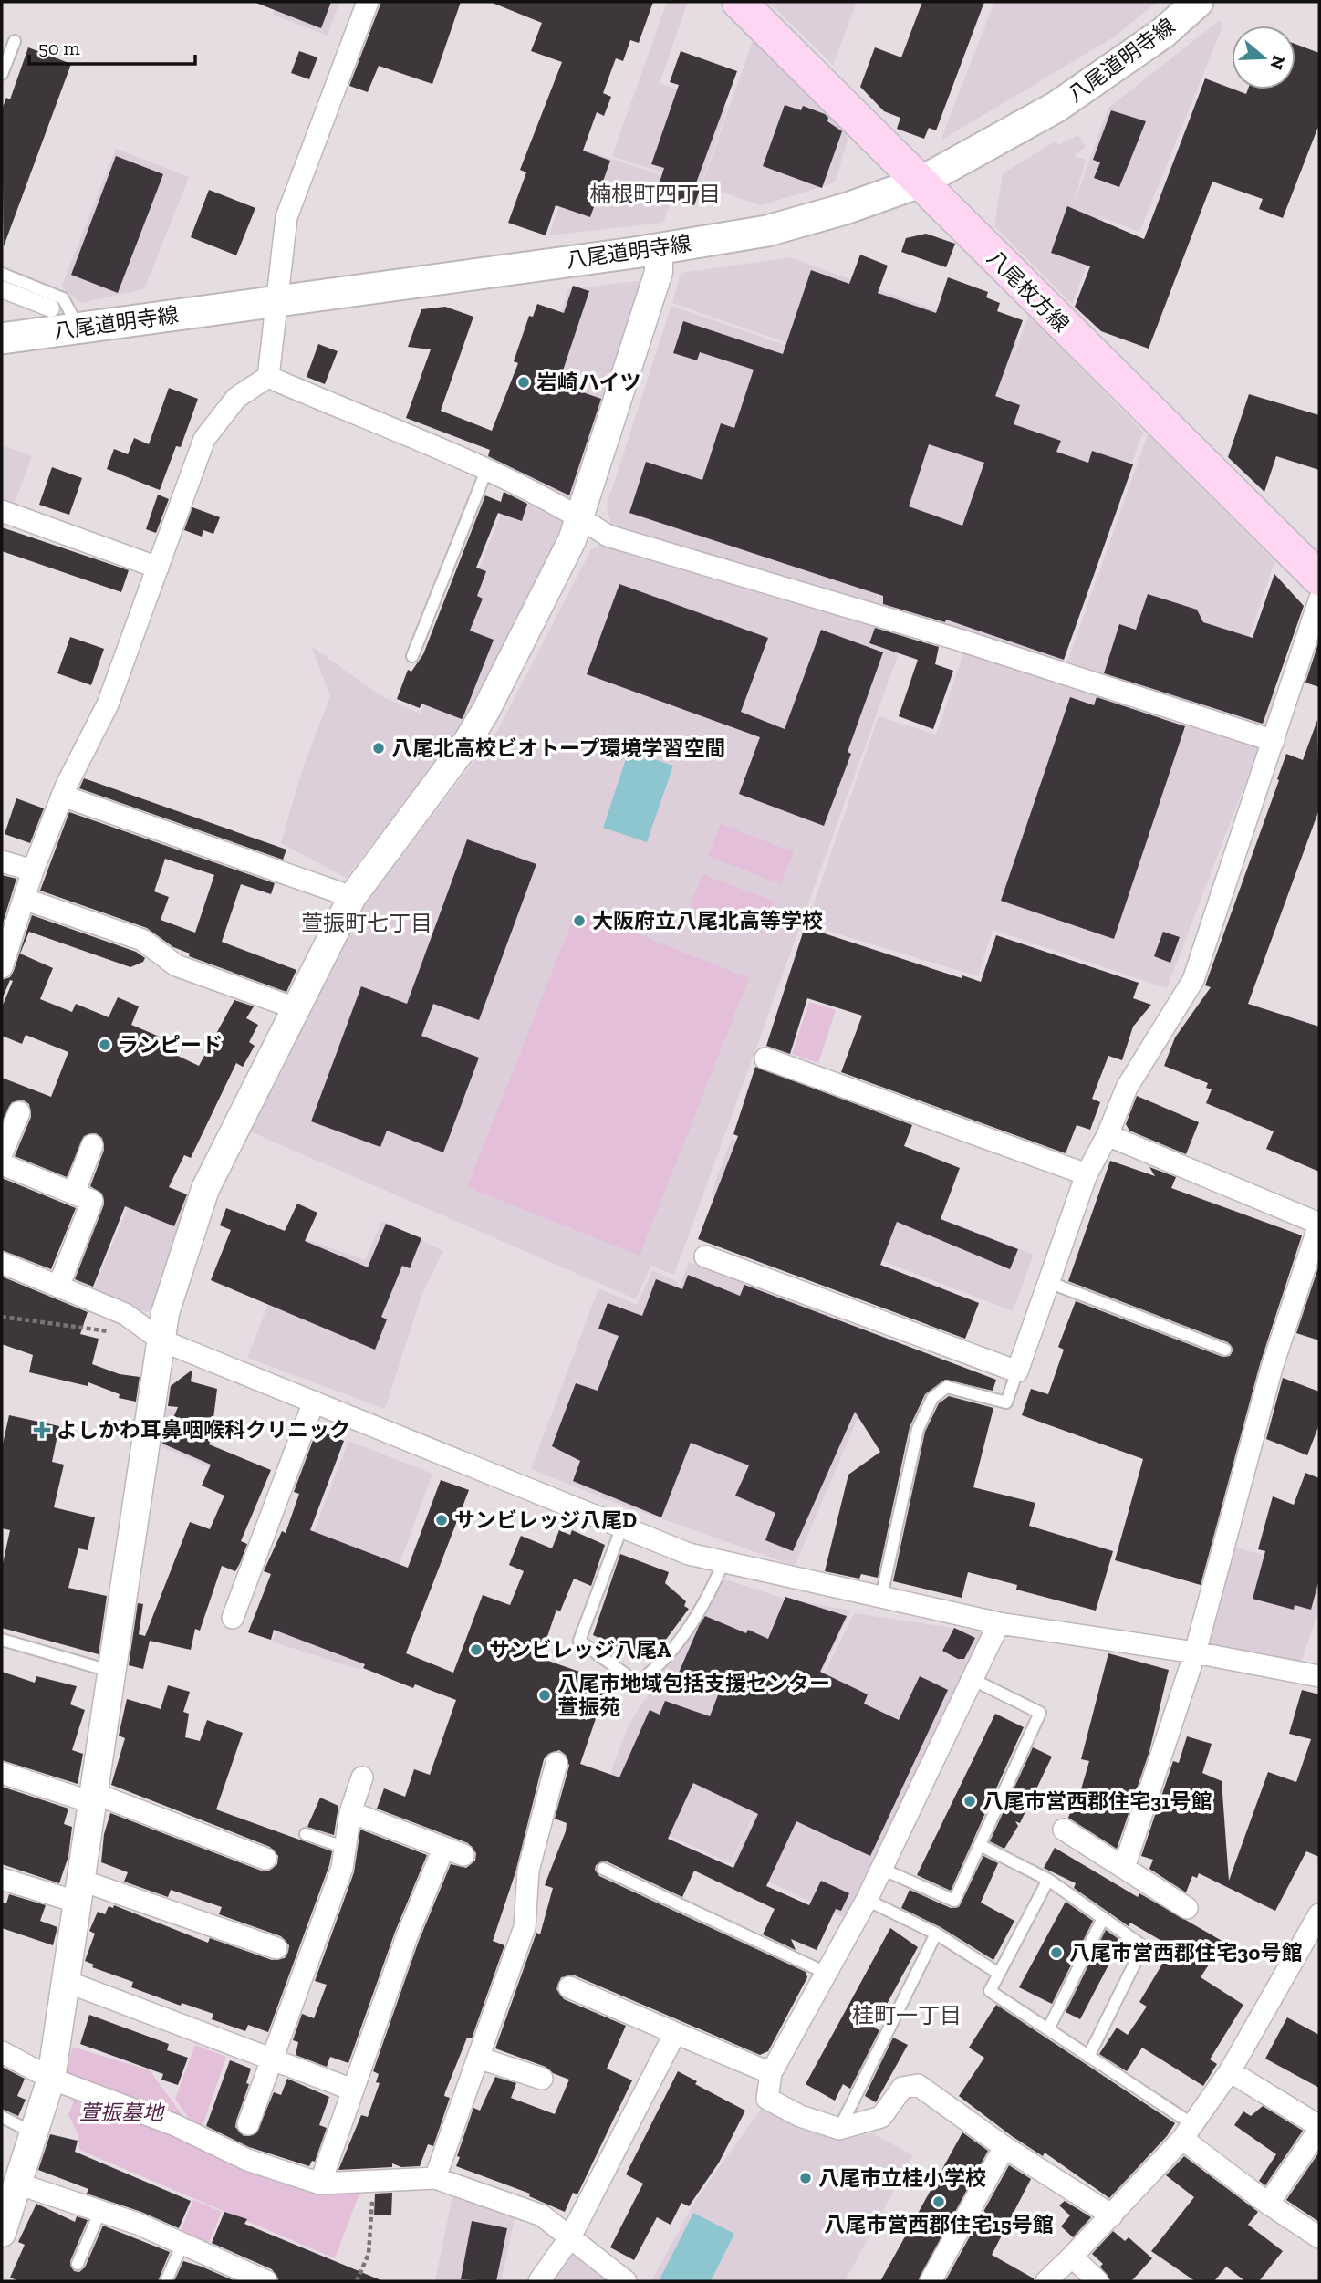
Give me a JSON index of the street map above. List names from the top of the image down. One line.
{"streets":{"main road":["八尾道明寺線","八尾枚方線"]},"crossings":[["八尾道明寺線","八尾枚方線"]],"districts":["楠根町四丁目","萱振町七丁目","桂町一丁目"],"parks":["萱振墓地"],"places":{"other":["岩崎ハイツ","八尾北高校ビオトープ環境学習空間","大阪府立八尾北高等学校","ランピード","サンビレッジ八尾D","サンビレッジ八尾A","八尾市地域包括支援センター 萱振苑","八尾市営西郡住宅31号館","八尾市営西郡住宅30号館","八尾市立桂小学校","八尾市営西郡住宅15号館"],"health":["よしかわ耳鼻咽喉科クリニック"]},"scale_bar":"50 m","north":"right"}
